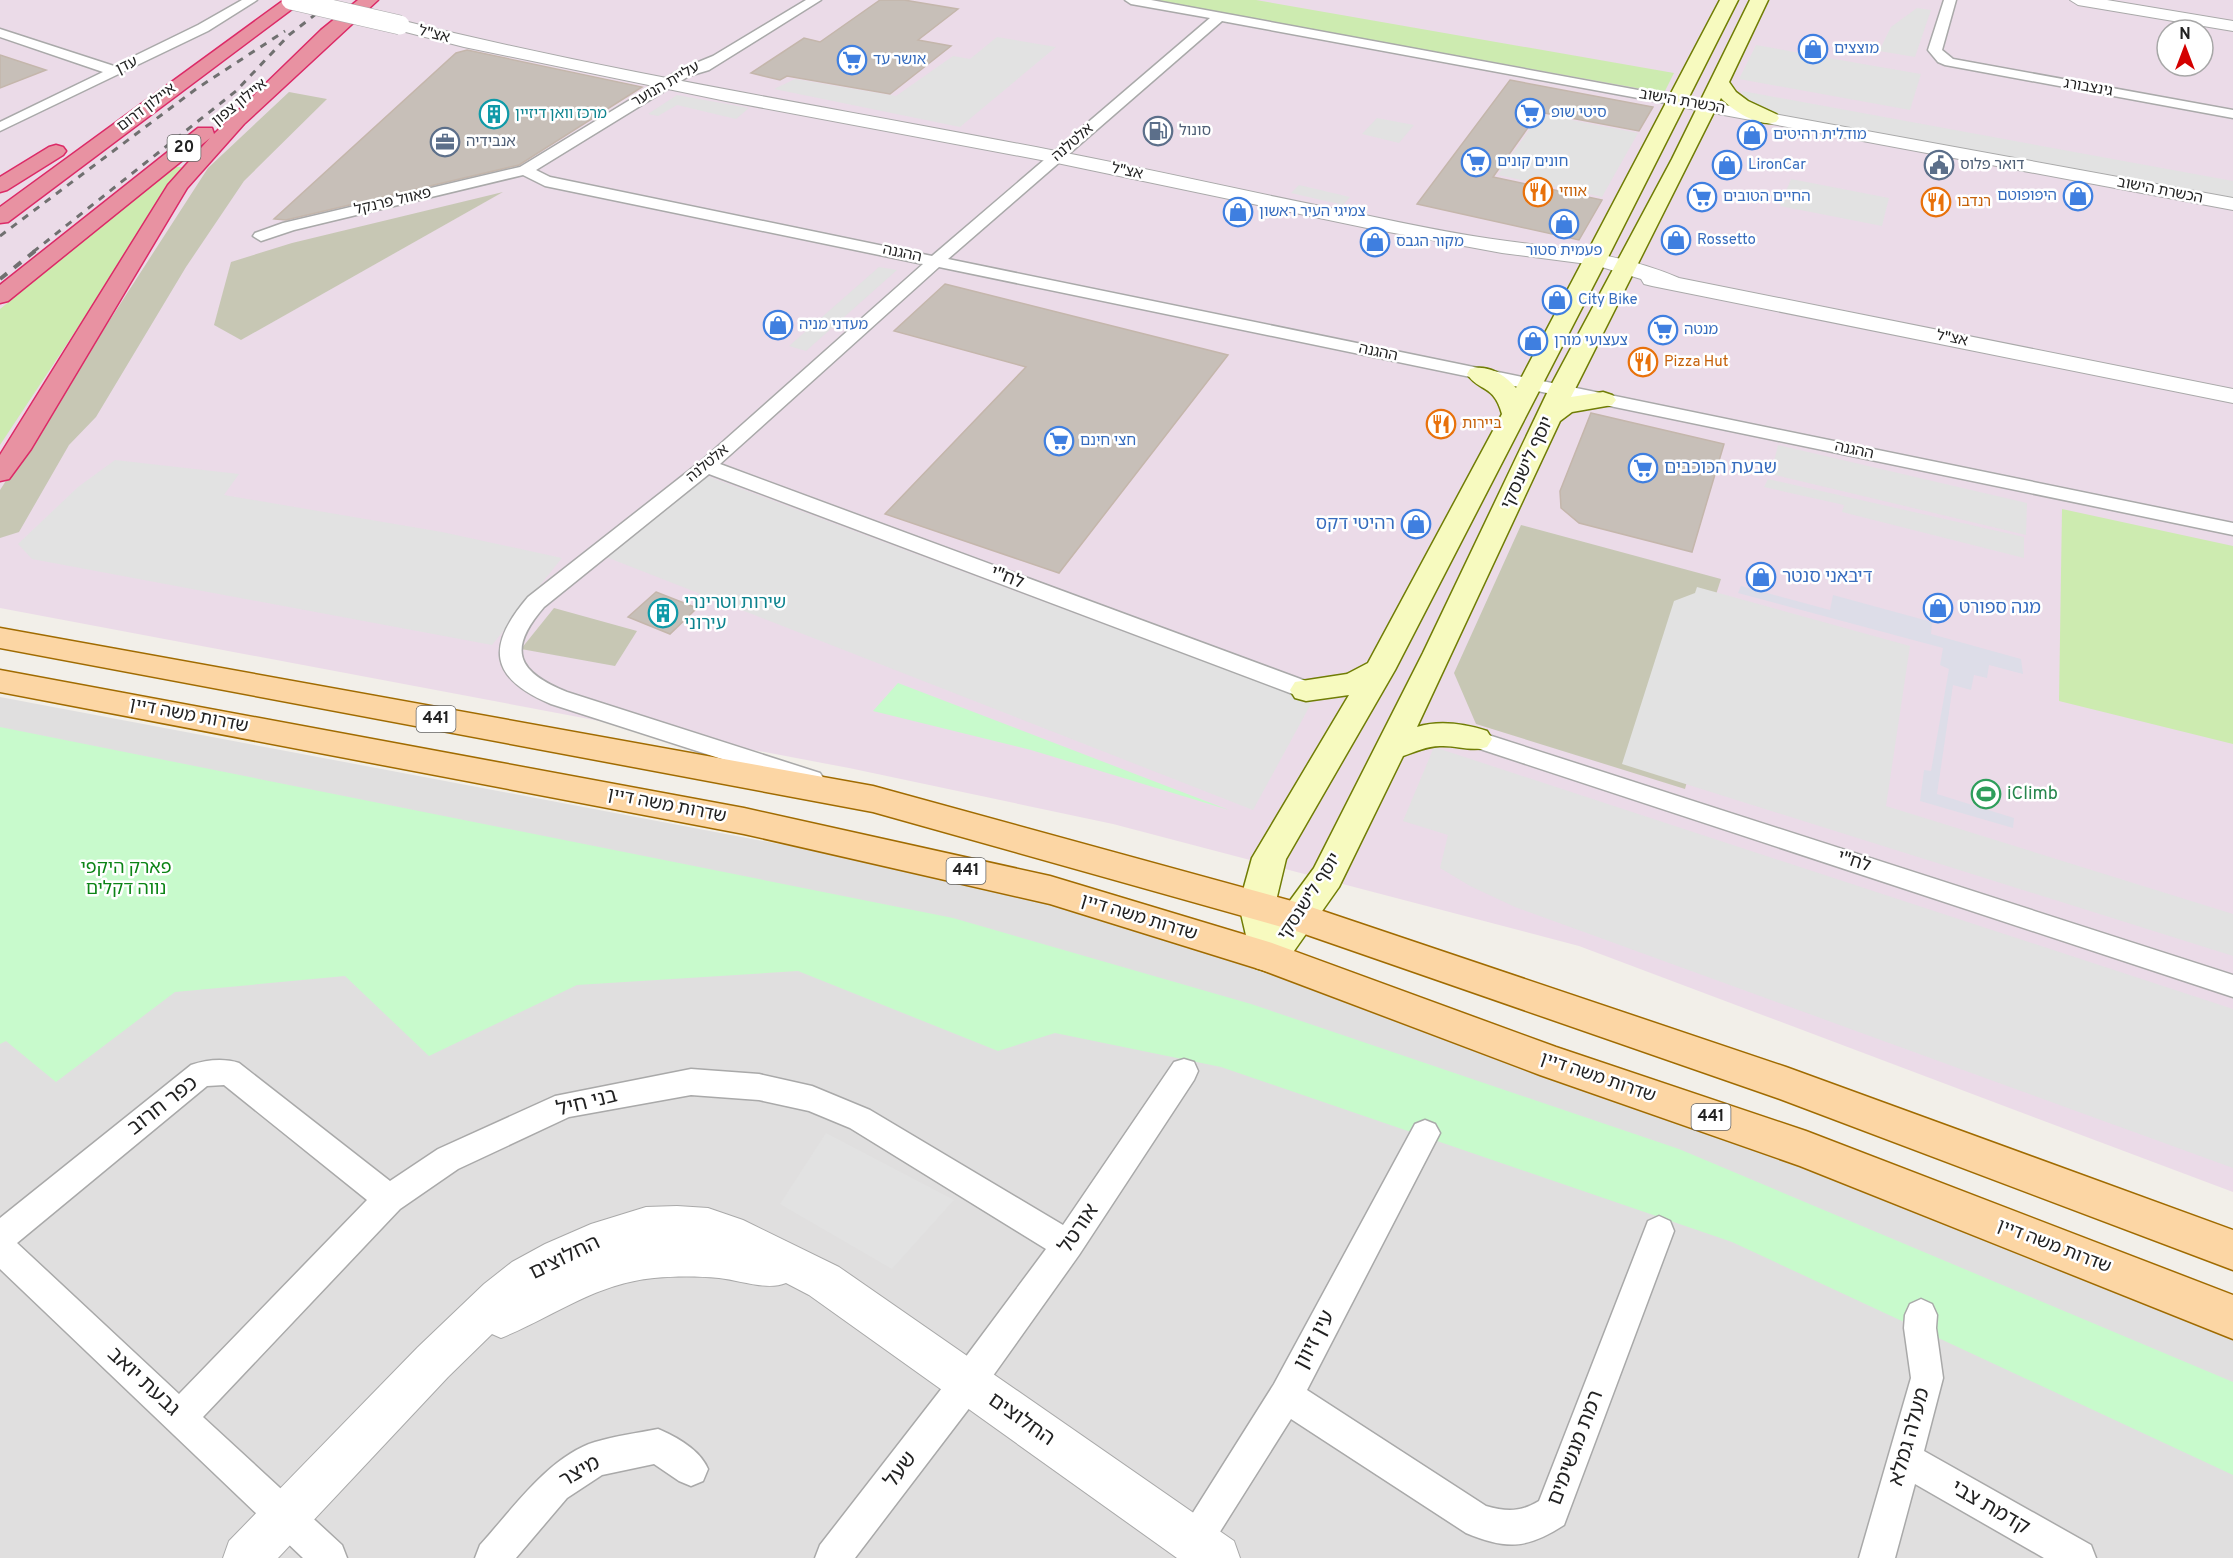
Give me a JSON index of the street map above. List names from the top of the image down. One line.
{"streets":{"highway":["איילון צפון","איילון דרום","20"],"main road":["יוסף לישנסקי","שדרות משה דיין","441"],"street":["אצ\"ל","עדן","עליית הנוער","גינצבורג","הכשרת הישוב","אלטלנה","פאוול פרנקל","ההגנה","לח\"י","בני חיל","כפר חרוב","אורטל","החלוצים","עין זיוון","גבעת יואב","מעלה גמלא","רמת מגשימים","שעל","מיצר","קדמת צבי"]},"crossings":[["אצ\"ל","עליית הנוער"],["אצ\"ל","איילון דרום"],["אצ\"ל","אלטלנה"],["אצ\"ל","יוסף לישנסקי"],["עליית הנוער","פאוול פרנקל"],["עליית הנוער","ההגנה"],["הכשרת הישוב","אלטלנה"],["הכשרת הישוב","יוסף לישנסקי"],["אלטלנה","ההגנה"],["אלטלנה","לח\"י"],["אלטלנה","441"],["פאוול פרנקל","ההגנה"],["ההגנה","יוסף לישנסקי"],["יוסף לישנסקי","שדרות משה דיין"],["יוסף לישנסקי","441"],["בני חיל","כפר חרוב"],["בני חיל","אורטל"],["בני חיל","גבעת יואב"],["אורטל","החלוצים"],["אורטל","שעל"],["החלוצים","עין זיוון"],["החלוצים","גבעת יואב"],["החלוצים","שעל"],["עין זיוון","רמת מגשימים"],["מעלה גמלא","קדמת צבי"]],"parks":["פארק היקפי נווה דקלים"],"places":{"shop":["מוצצים","מודלית רהיטים","LironCar","היפופוטם","צמיגי העיר ראשון","פעמית סטור","Rossetto","מקור הגבס","City Bike","מעדני מניה","צעצועי מורן","רהיטי דקס","דיבאני סנטר","מגה ספורט"],"supermarket":["אושר עד","סיטי שופ","חונים קונים","החיים הטובים","מנטה","חצי חינם","שבעת הכוכבים"],"building":["מרכז וואן דיזיין","שירות וטרינרי עירוני"],"fuel station":["סונול"],"office":["אנבידיה"],"public building":["דואר פלוס"],"restaurant":["אווזי","רנדבו","Pizza Hut","ביירות"],"sports":["iClimb"]},"north":"top"}
